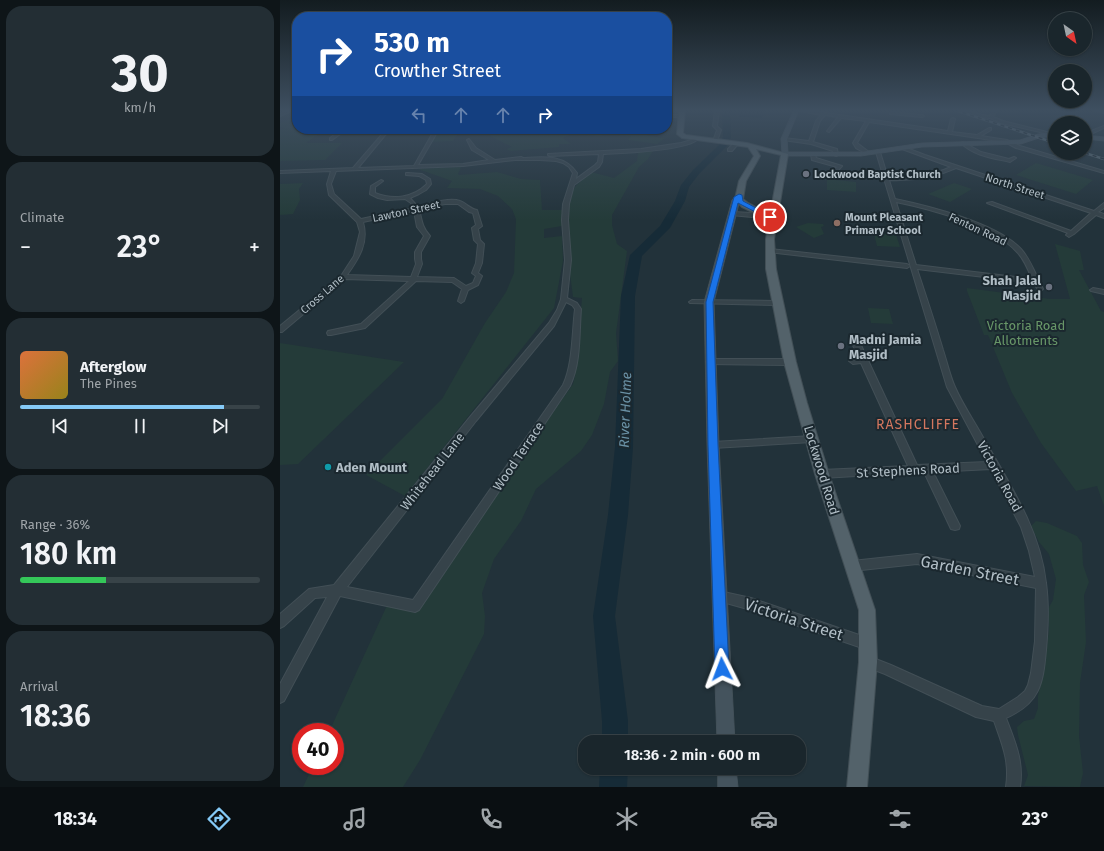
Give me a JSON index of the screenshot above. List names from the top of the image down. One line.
{"streets":{"main road":["Lockwood Road"],"street":["North Street","Lawton Street","Fenton Road","Cross Lane","Wood Terrace","St Stephens Road","Whitehead Lane","Victoria Road","Garden Street","Victoria Street"]},"crossings":[["Lawton Street","Cross Lane"],["Fenton Road","Victoria Road"],["Wood Terrace","Whitehead Lane"],["Lockwood Road","St Stephens Road"],["Lockwood Road","Garden Street"],["Lockwood Road","Victoria Street"],["St Stephens Road","Victoria Road"],["Victoria Road","Garden Street"]],"districts":["RASHCLIFFE"],"water":["River Holme"],"parks":["Victoria Road Allotments"],"places":["Lockwood Baptist Church","Mount Pleasant Primary School","Shah Jalal Masjid","Madni Jamia Masjid","Aden Mount"],"north":"bottom right","page":{"tile":[["30","km/h"],"Climate",["Range · 36%","180 km"],["Arrival","18:36"]],"turn":["530 m","Crowther Street"],"heat":["−","23°","+"],"song":["Afterglow","The Pines"],"limit":"40","trip":"18:36 · 2 min · 600 m","tabs":["18:34","23°"]}}
